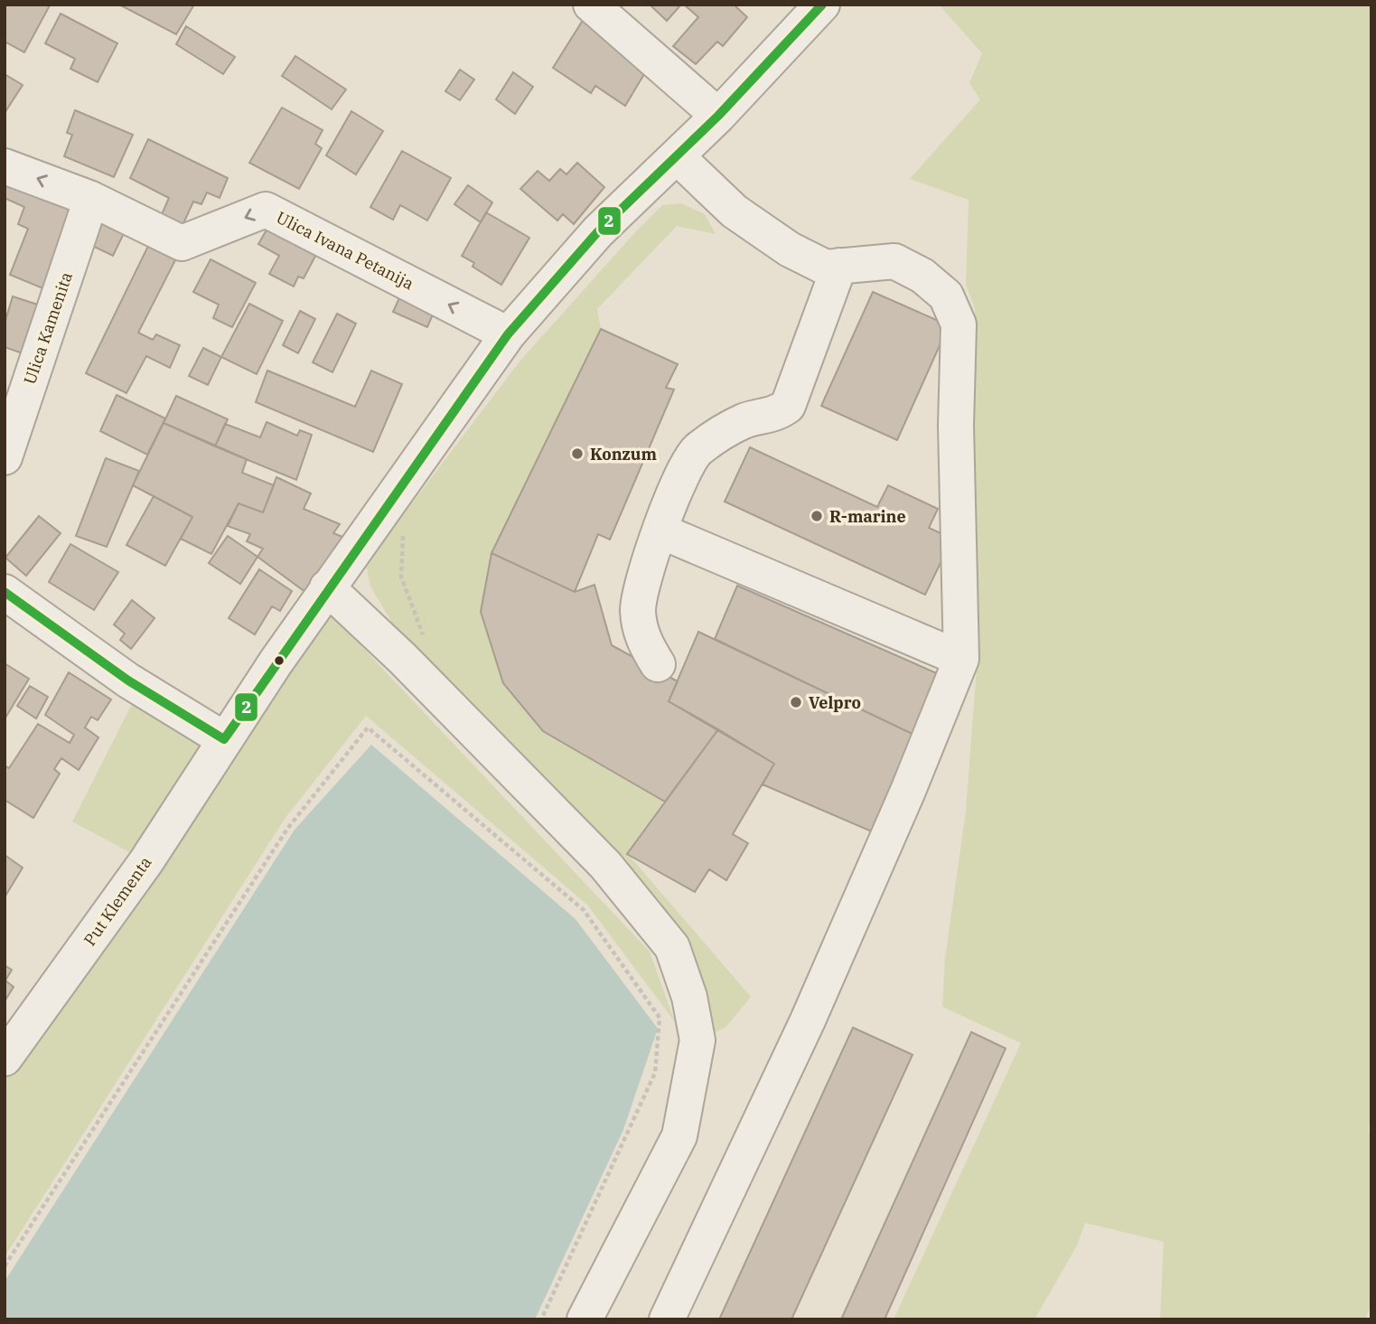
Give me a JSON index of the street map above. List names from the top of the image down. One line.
{"streets":{"street":["Ulica Ivana Petanija","Ulica Kamenita","Put Klementa"]},"crossings":[["Ulica Ivana Petanija","Ulica Kamenita"],["Ulica Ivana Petanija","Put Klementa"]],"one_way":["Ulica Ivana Petanija"],"places":["Konzum","R-marine","Velpro"],"lines":["transit line 2"]}
